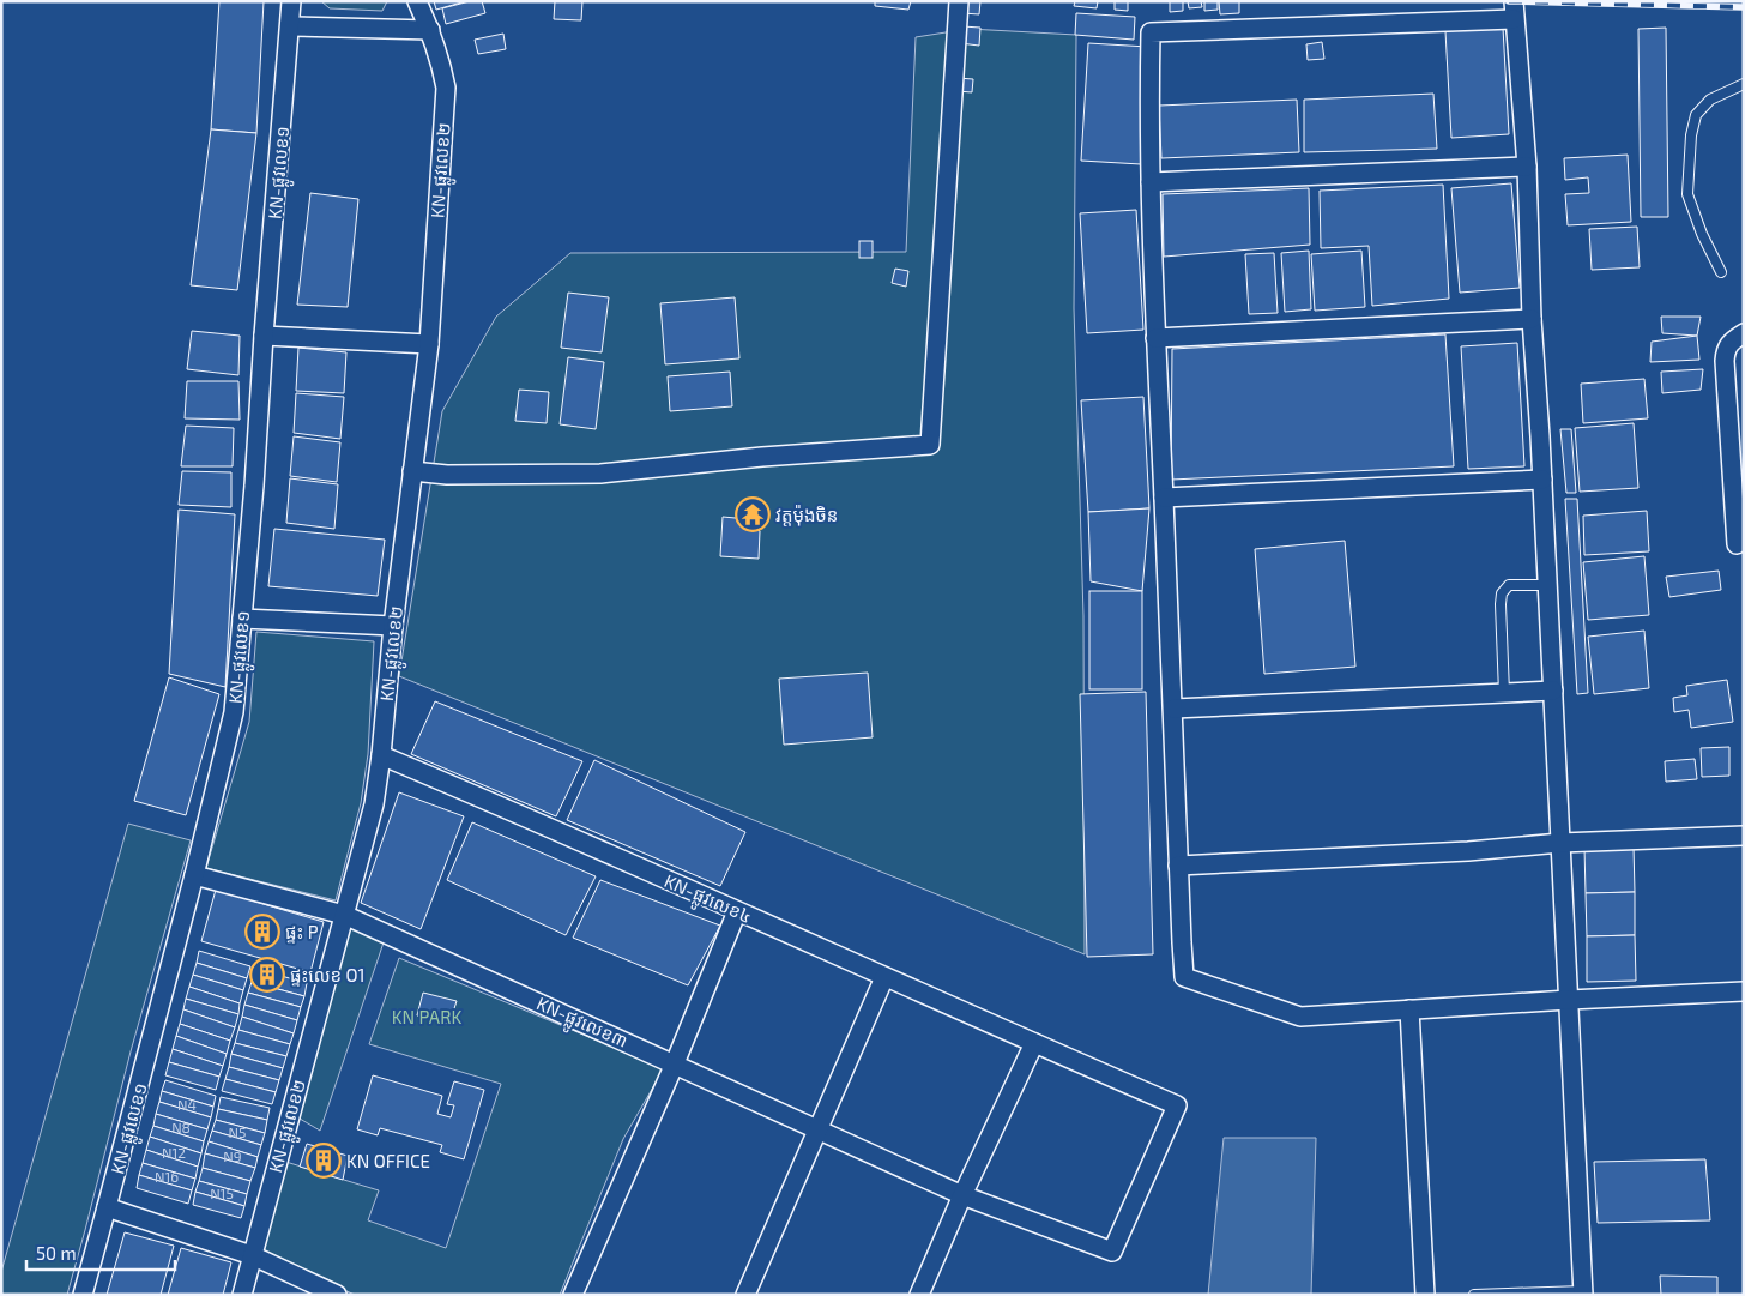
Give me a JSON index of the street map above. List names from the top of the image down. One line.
{"streets":{"street":["KN-ផ្លូវលេខ២","KN-ផ្លូវលេខ១","KN-ផ្លូវលេខ៤","KN-ផ្លូវលេខ៣"]},"crossings":[["KN-ផ្លូវលេខ២","KN-ផ្លូវលេខ៤"],["KN-ផ្លូវលេខ២","KN-ផ្លូវលេខ៣"],["KN-ផ្លូវលេខ១","KN-ផ្លូវលេខ៣"],["KN-ផ្លូវលេខ៤","KN-ផ្លូវលេខ៣"]],"parks":["KN PARK"],"places":{"temple":["វត្តម៉ុងចិន"],"building":["ផ្ទះ P","ផ្ទះលេខ O1","KN OFFICE"]},"house_numbers":["N4","N8","N5","N12","N9","N16","N15"],"scale_bar":"50 m"}
